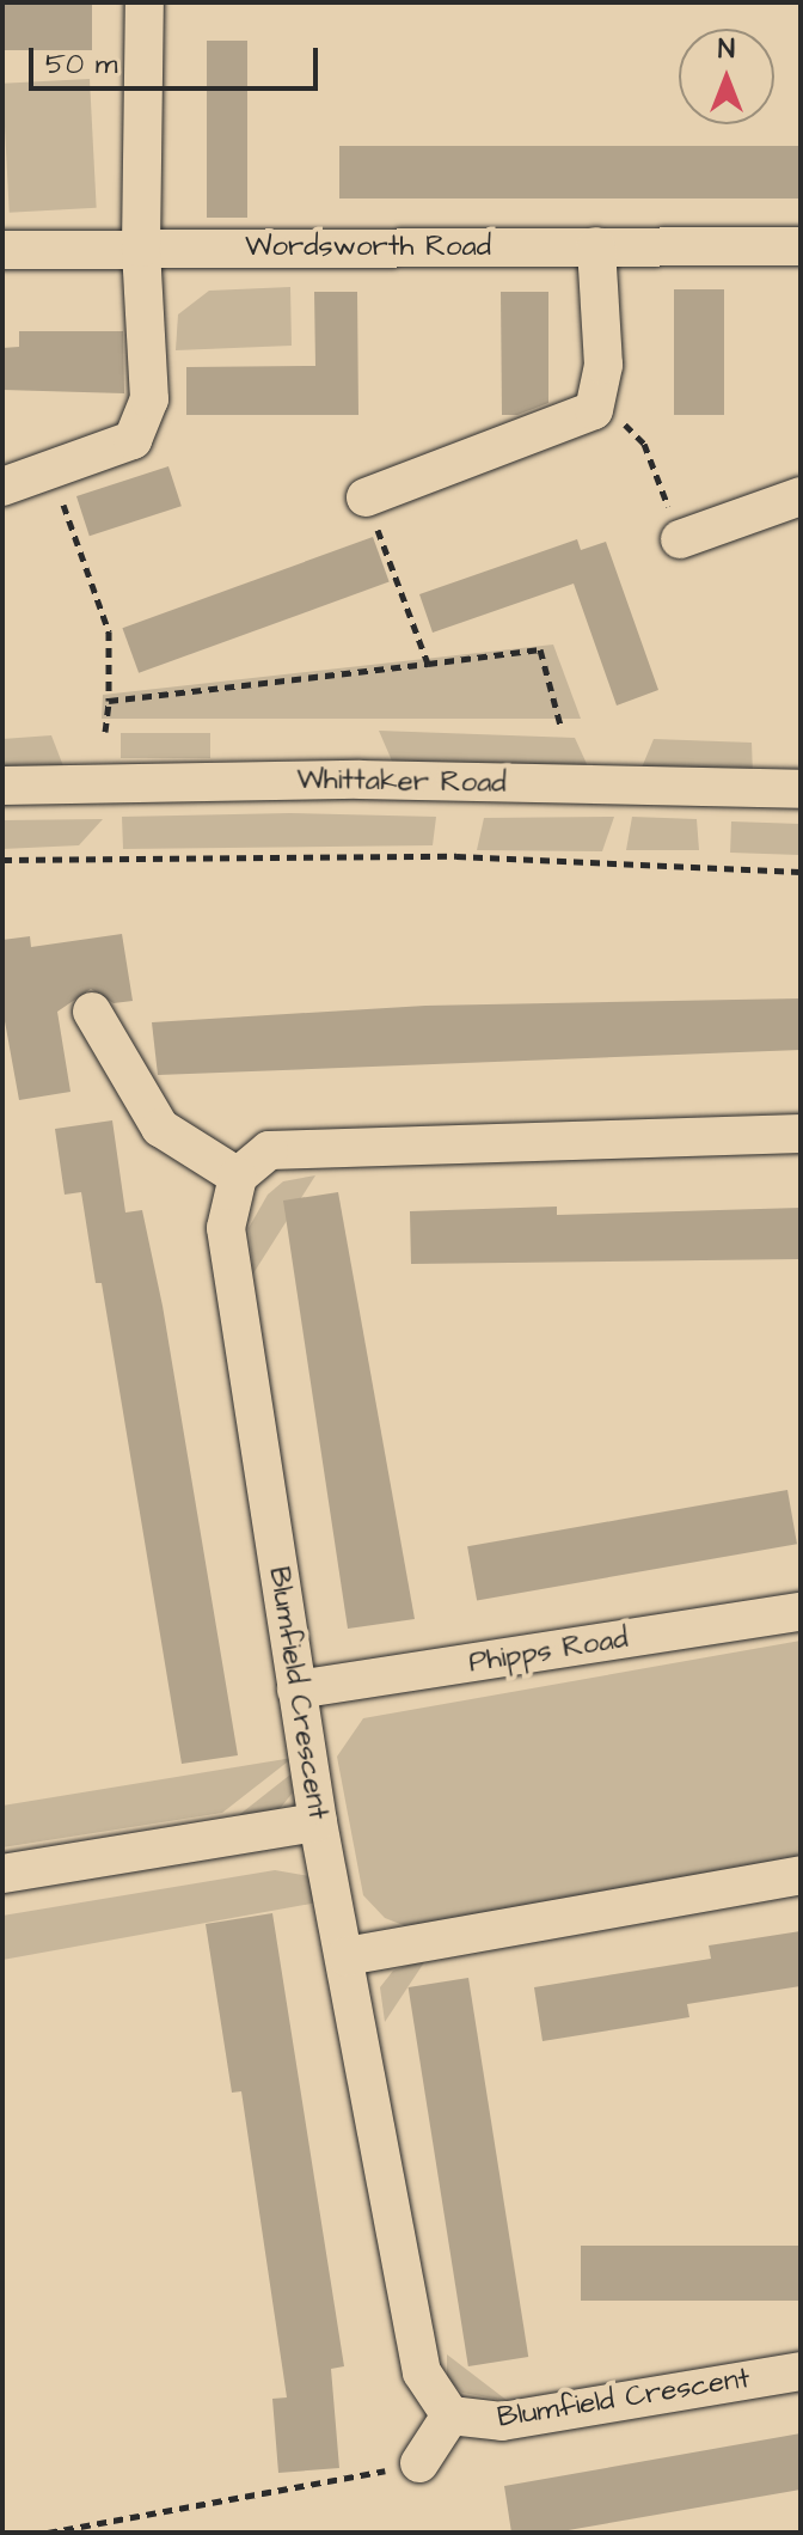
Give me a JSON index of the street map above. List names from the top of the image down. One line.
{"streets":{"street":["Wordsworth Road","Whittaker Road","Phipps Road","Blumfield Crescent"]},"crossings":[["Phipps Road","Blumfield Crescent"]],"scale_bar":"50 m","north":"top"}
